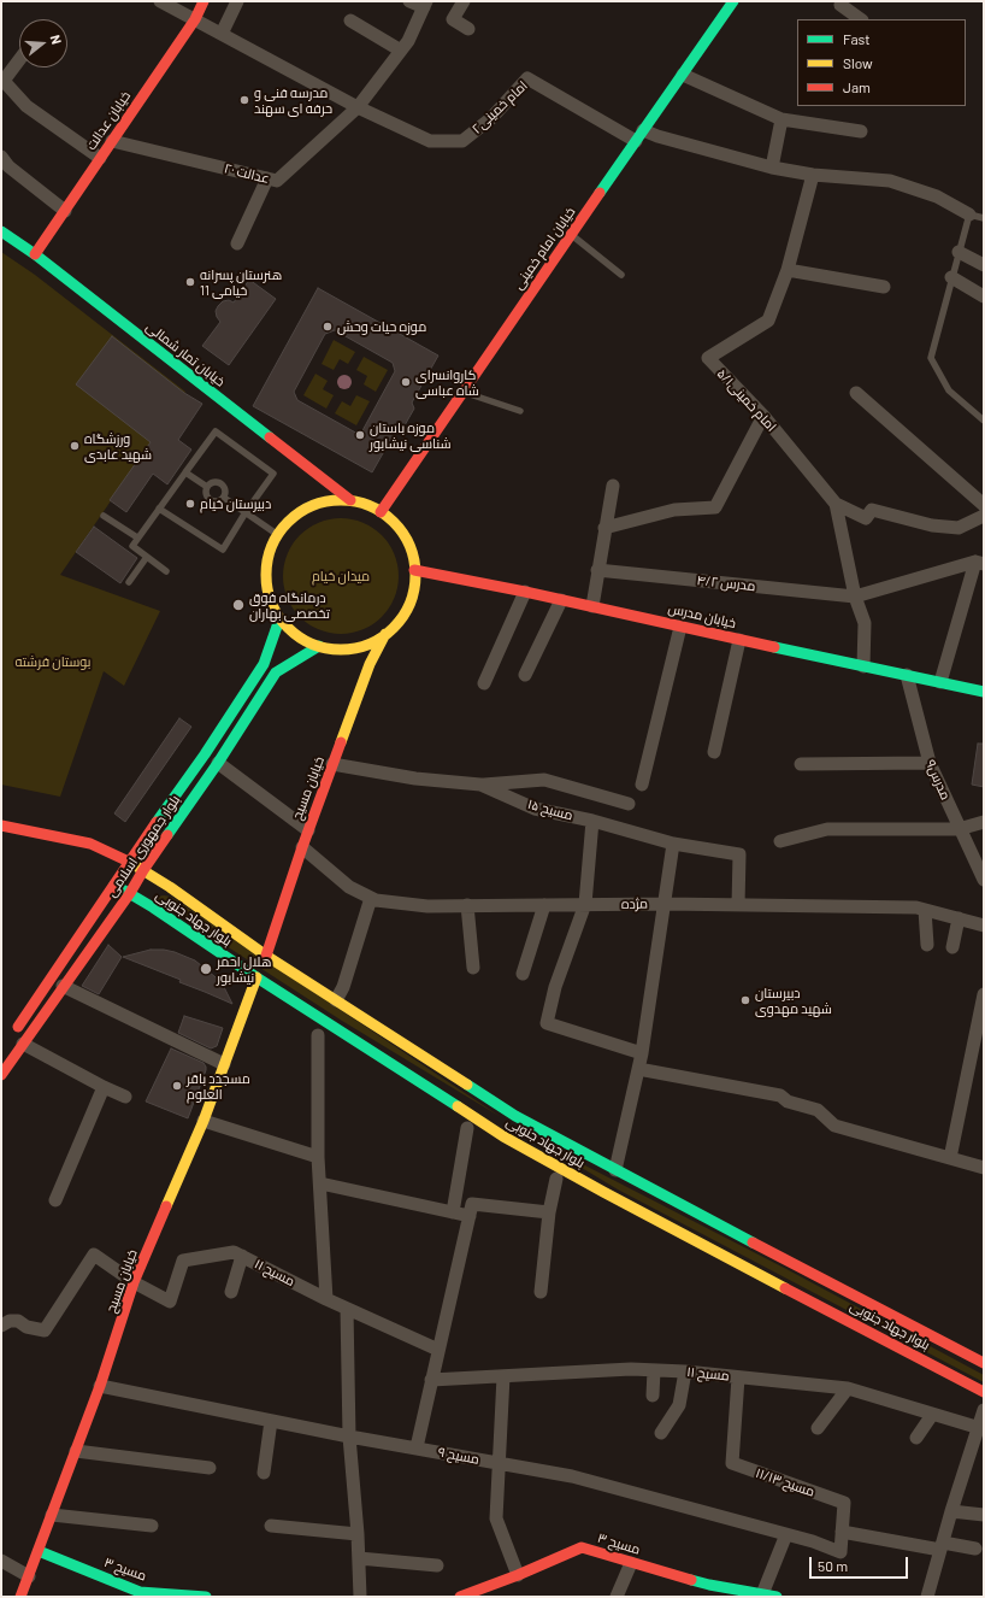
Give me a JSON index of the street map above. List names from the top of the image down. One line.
{"streets":{"main road":["خیابان عدالت","خیابان امام خمینی","خیابان تمار شمالی","خیابان مدرس","خیابان مسیح","بلوار جمهوری اسلامی","بلوار جهاد جنوبی","مسیح ۳"],"street":["امام خمینی۲","عدالت ۲۰","امام خمینی۵/۱","مدرس ۴/۲","مدرس۹","مسیح ۱۵","مژده","مسیح ۱۱","مسیح ۹","مسیح ۱۱/۱۳"]},"crossings":[["امام خمینی۲","عدالت ۲۰"],["امام خمینی۲","خیابان امام خمینی"],["خیابان عدالت","عدالت ۲۰"],["خیابان عدالت","خیابان تمار شمالی"],["خیابان امام خمینی","خیابان تمار شمالی"],["خیابان امام خمینی","خیابان مدرس"],["خیابان امام خمینی","خیابان مسیح"],["خیابان امام خمینی","بلوار جمهوری اسلامی"],["خیابان تمار شمالی","خیابان مدرس"],["خیابان تمار شمالی","خیابان مسیح"],["خیابان تمار شمالی","بلوار جمهوری اسلامی"],["خیابان مدرس","مدرس۹"],["خیابان مدرس","خیابان مسیح"],["خیابان مدرس","بلوار جمهوری اسلامی"],["خیابان مسیح","مسیح ۱۵"],["خیابان مسیح","بلوار جمهوری اسلامی"],["خیابان مسیح","مژده"],["خیابان مسیح","بلوار جهاد جنوبی"],["خیابان مسیح","مسیح ۱۱"],["خیابان مسیح","مسیح ۹"],["خیابان مسیح","مسیح ۳"],["مسیح ۱۵","مژده"],["بلوار جمهوری اسلامی","بلوار جهاد جنوبی"],["مسیح ۱۱","مسیح ۱۱/۱۳"],["مسیح ۹","مسیح ۱۱/۱۳"]],"parks":["میدان خیام","بوستان فرشته"],"places":["مدرسه فنی و حرفه ای سهند","هنرستان پسرانه خیامی 11","موزه حیات وحش","کاروانسرای شاه عباسی","موزه باستان شناسی نیشابور","ورزشگاه شهید عابدی","دبیرستان خیام","درمانگاه فوق تخصصی بهاران","هلال احمر نیشابور","دبیرستان شهید مهدوی","مسجدد باقر العلوم"],"legend":["Fast","Slow","Jam"],"scale_bar":"50 m","north":"right"}
